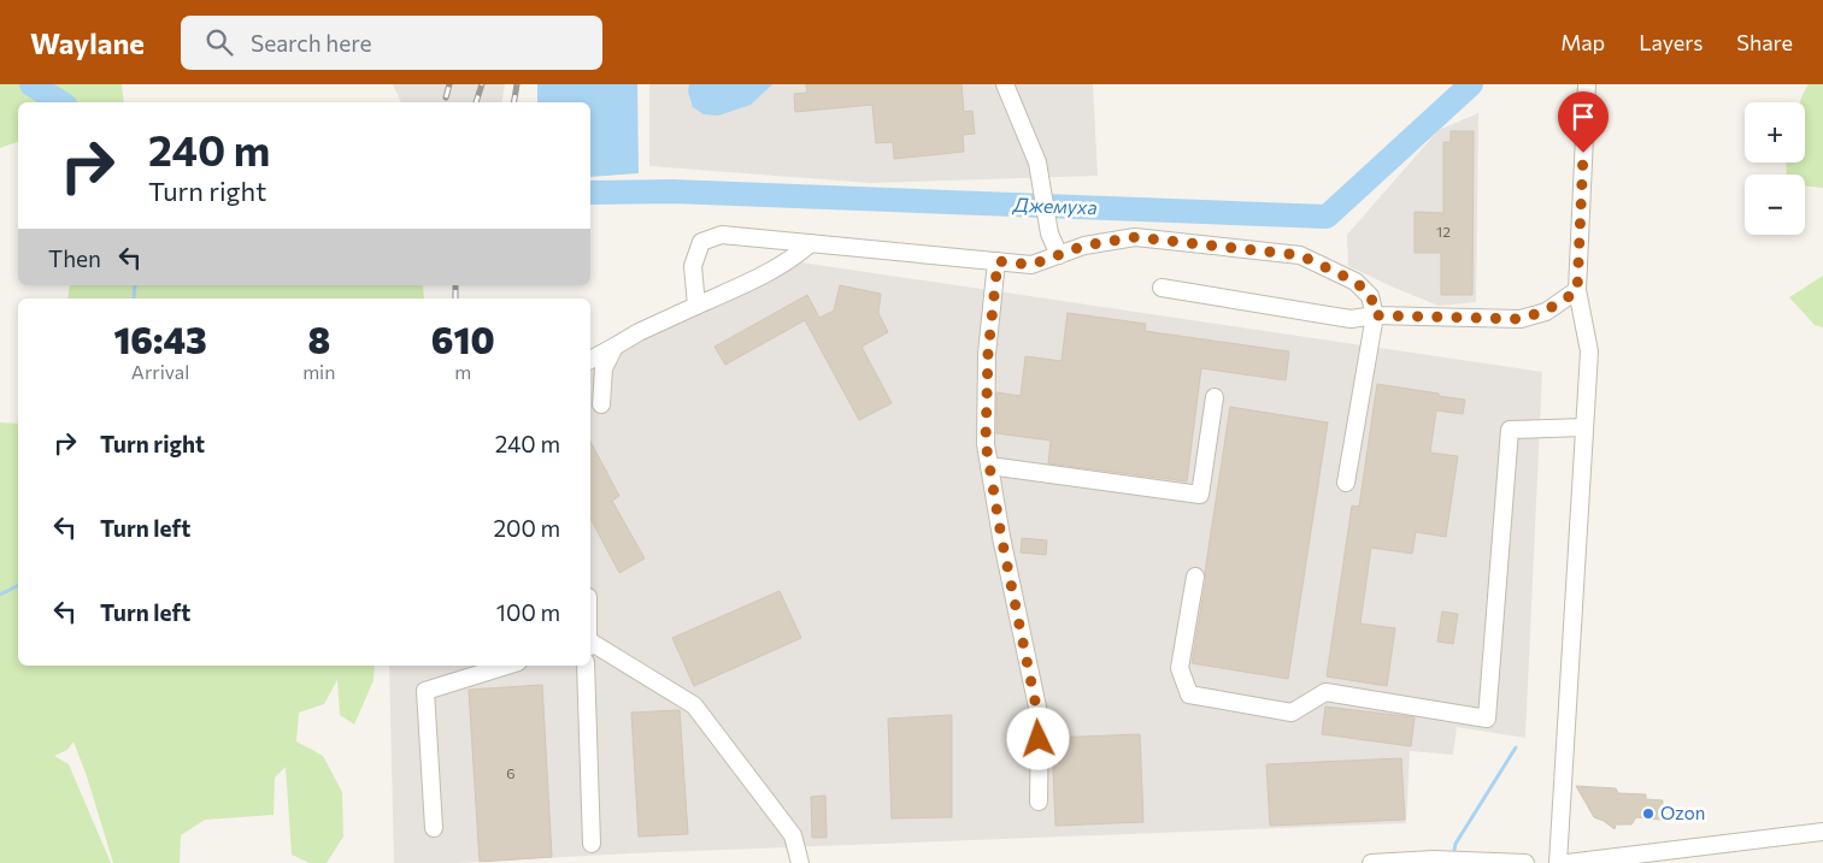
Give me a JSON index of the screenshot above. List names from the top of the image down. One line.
{"water":["Джемуха"],"places":["Ozon"],"house_numbers":["12","6"],"page":{"header":"Waylane","search":"Search here","nav":["Map","Layers","Share"],"map_buttons":["+","−"],"turn":["240 m","Turn right"],"then":"Then","eta":["16:43","Arrival","8","min","610","m"],"list":[{"name":"Turn right","value":"240 m"},{"name":"Turn left","value":"200 m"},{"name":"Turn left","value":"100 m"}]}}
